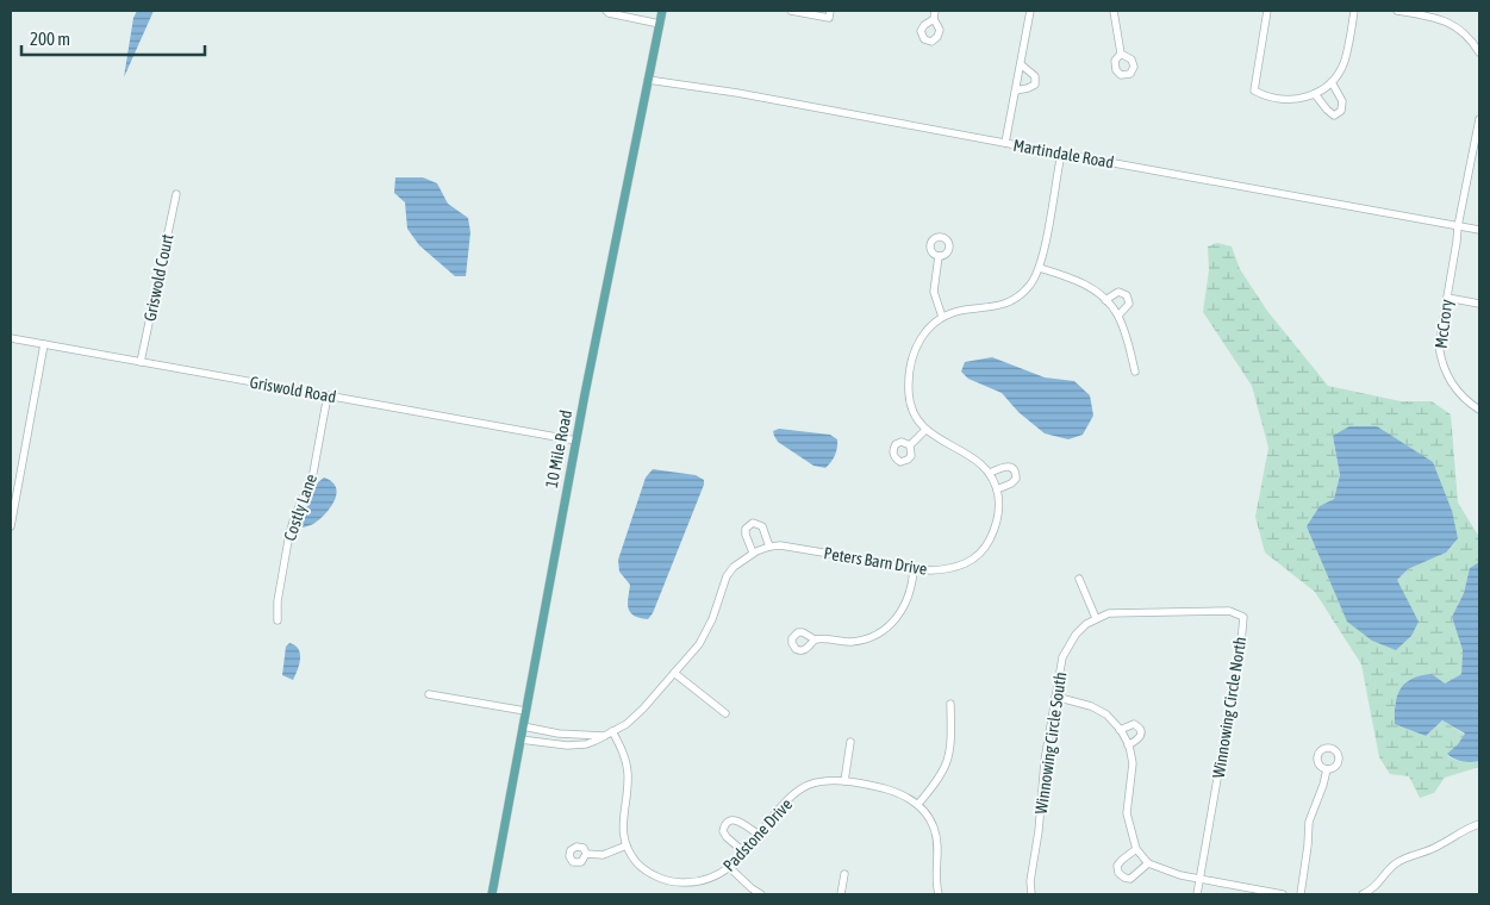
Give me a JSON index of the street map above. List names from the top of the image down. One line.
{"streets":{"main road":["10 Mile Road"],"street":["Martindale Road","Griswold Court","McCrory","Griswold Road","Costly Lane","Peters Barn Drive","Winnowing Circle North","Winnowing Circle South","Padstone Drive"]},"crossings":[["Martindale Road","McCrory"],["Martindale Road","10 Mile Road"],["Martindale Road","Peters Barn Drive"],["Griswold Court","Griswold Road"],["Griswold Road","10 Mile Road"],["Griswold Road","Costly Lane"],["10 Mile Road","Peters Barn Drive"],["Winnowing Circle North","Winnowing Circle South"]],"scale_bar":"200 m"}
